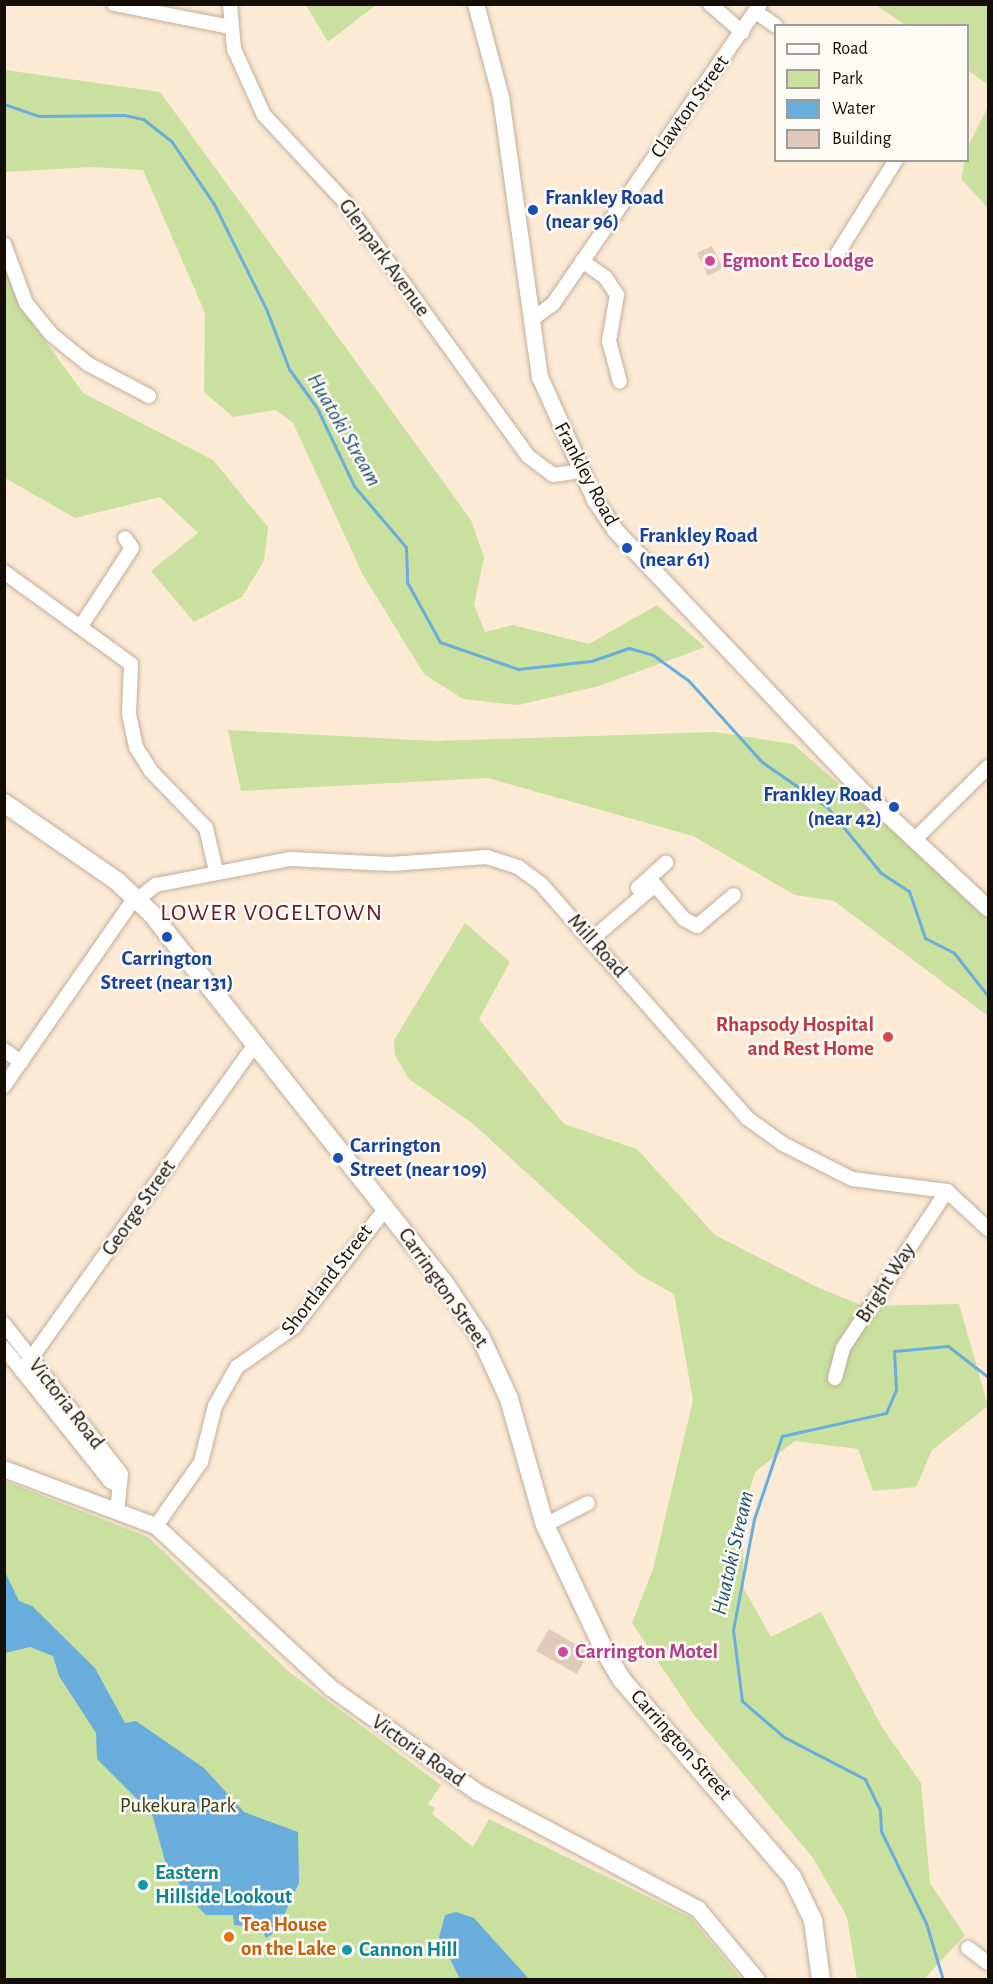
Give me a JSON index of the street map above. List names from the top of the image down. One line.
{"streets":{"main road":["Carrington Street"],"street":["Clawton Street","Glenpark Avenue","Frankley Road","Mill Road","George Street","Shortland Street","Bright Way","Victoria Road"]},"crossings":[["Clawton Street","Frankley Road"],["Glenpark Avenue","Frankley Road"],["Mill Road","Bright Way"],["Mill Road","Carrington Street"],["George Street","Carrington Street"],["George Street","Victoria Road"],["Shortland Street","Carrington Street"],["Shortland Street","Victoria Road"]],"districts":["LOWER VOGELTOWN"],"water":["Huatoki Stream"],"parks":["Pukekura Park"],"places":["Frankley Road (near 96)","Egmont Eco Lodge","Frankley Road (near 61)","Frankley Road (near 42)","Carrington Street (near 131)","Rhapsody Hospital and Rest Home","Carrington Street (near 109)","Carrington Motel","Eastern Hillside Lookout","Tea House on the Lake","Cannon Hill"],"legend":["Road","Park","Water","Building"]}
